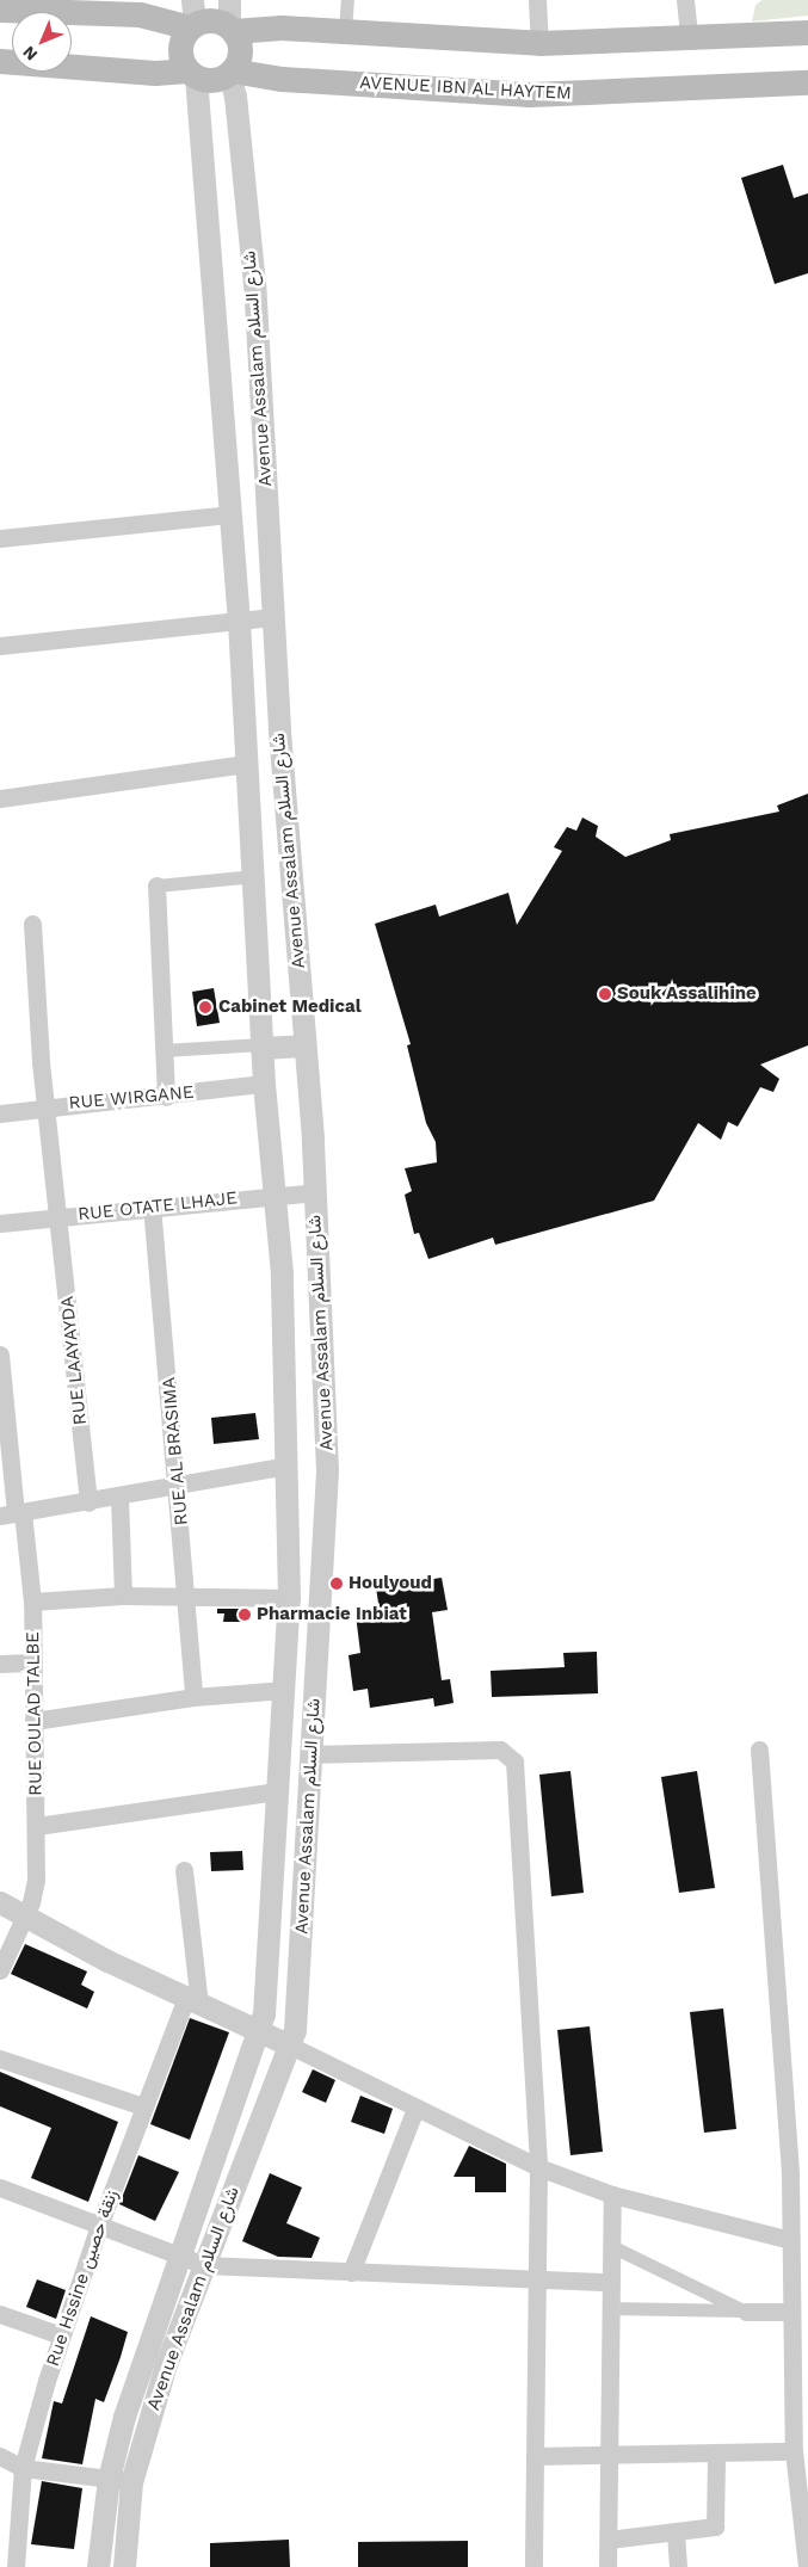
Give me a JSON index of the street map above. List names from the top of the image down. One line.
{"streets":{"main road":["AVENUE IBN AL HAYTEM"],"street":["Avenue Assalam شارع السلام","RUE WIRGANE","RUE OTATE LHAJE","RUE LAAYAYDA","RUE AL BRASIMA","RUE OULAD TALBE","Rue Hssine زنقة حصين"]},"crossings":[["AVENUE IBN AL HAYTEM","Avenue Assalam شارع السلام"],["Avenue Assalam شارع السلام","RUE WIRGANE"],["Avenue Assalam شارع السلام","RUE OTATE LHAJE"],["RUE WIRGANE","RUE LAAYAYDA"],["RUE OTATE LHAJE","RUE LAAYAYDA"],["RUE OTATE LHAJE","RUE AL BRASIMA"]],"places":["Souk Assalihine","Cabinet Medical","Houlyoud","Pharmacie Inbiat"],"north":"bottom left"}
